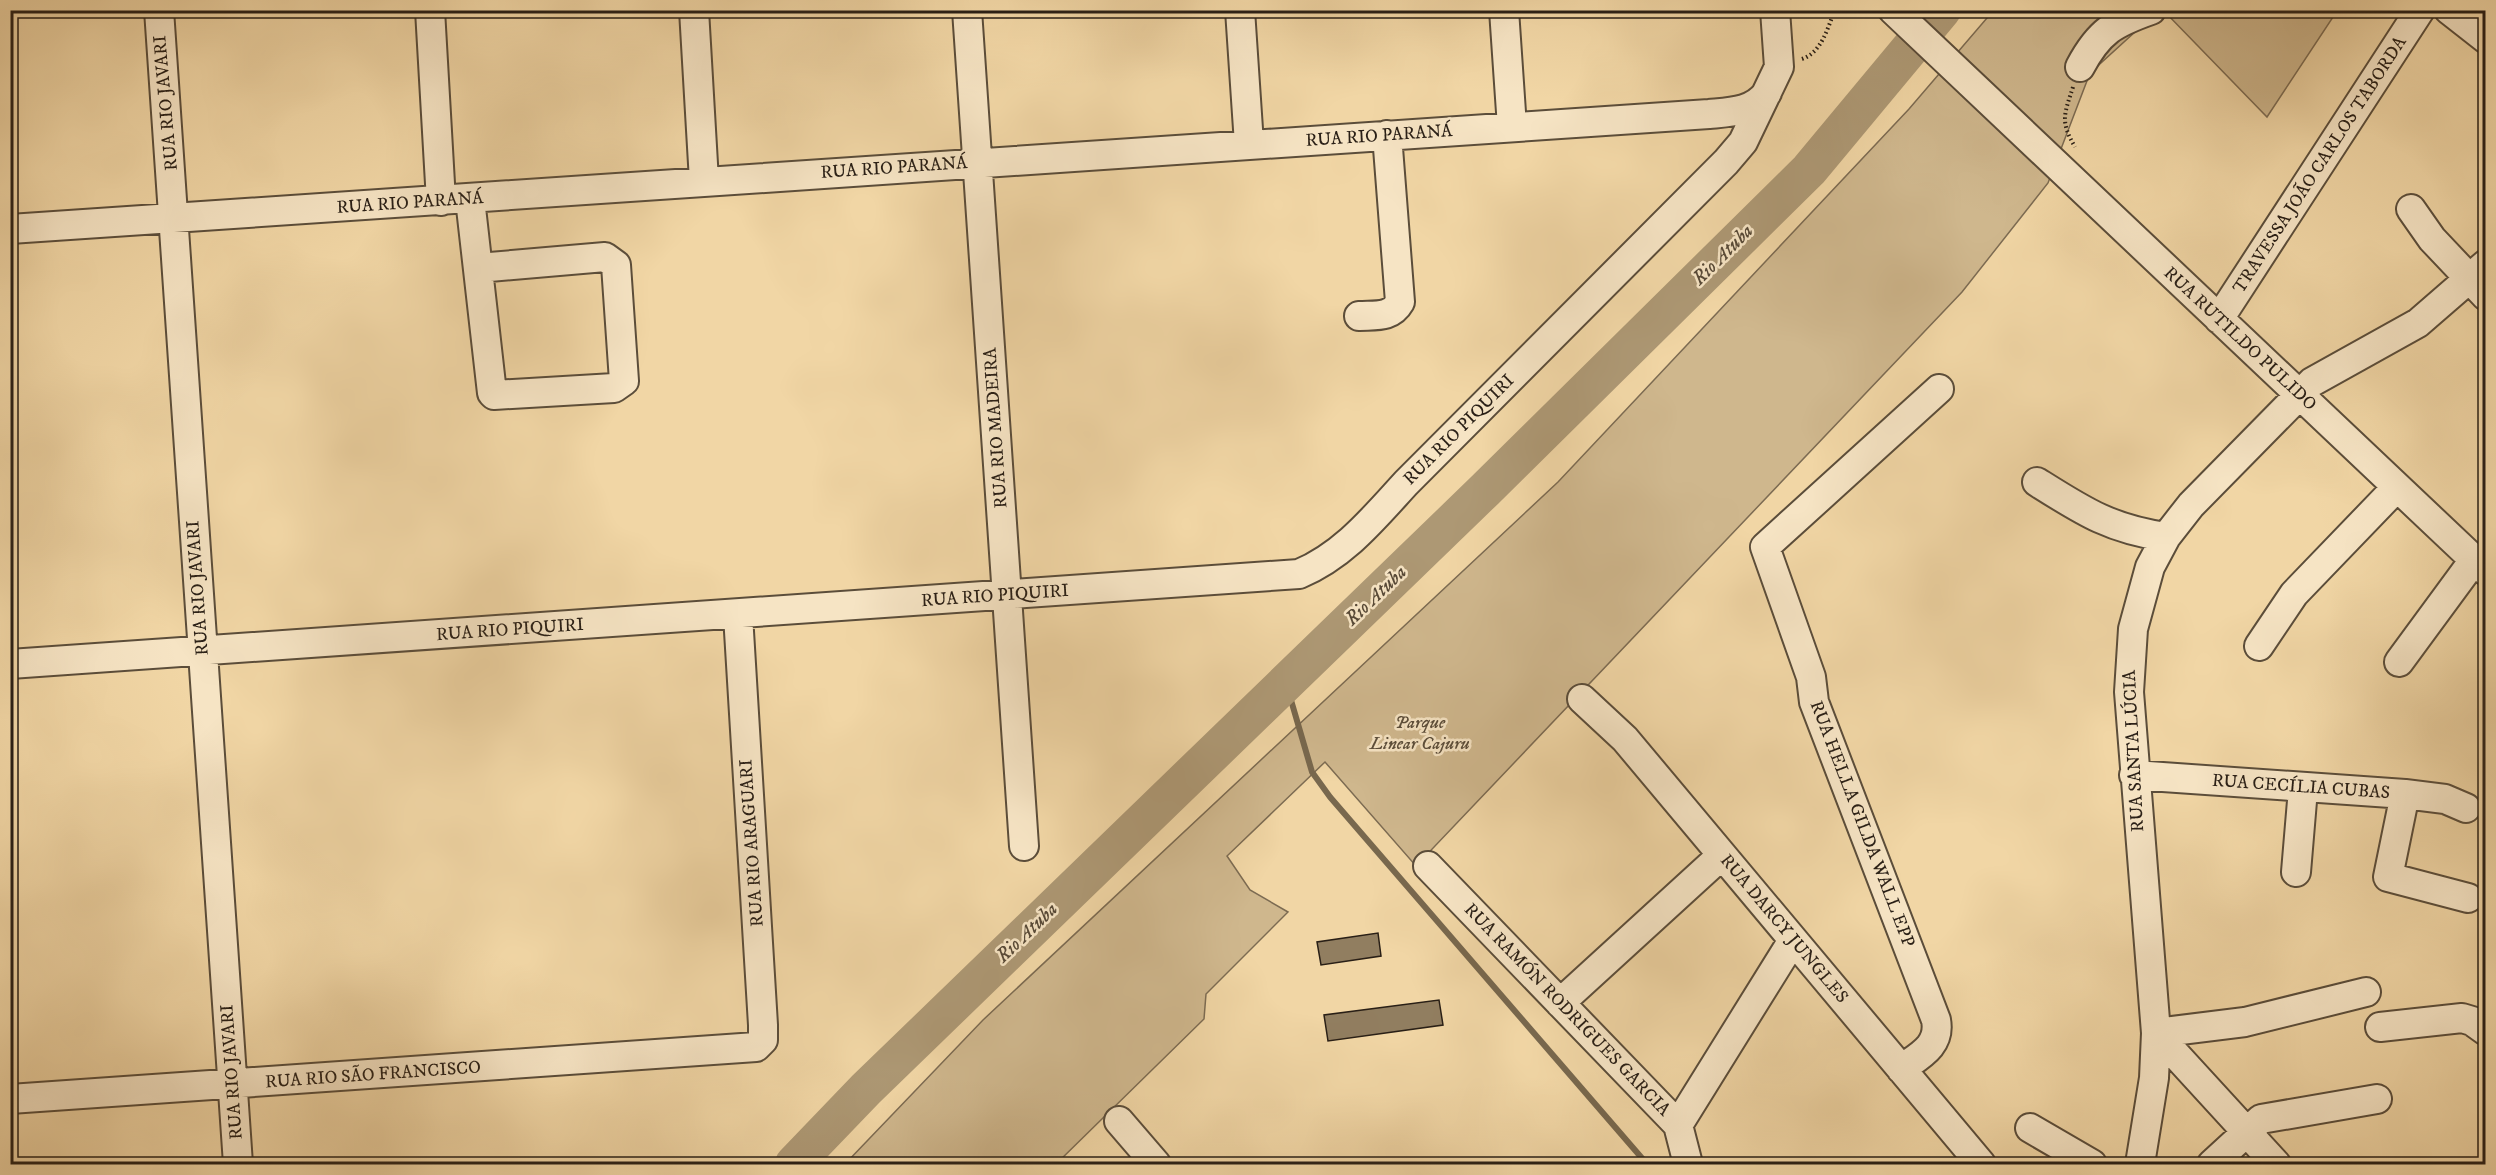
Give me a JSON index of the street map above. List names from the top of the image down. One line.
{"streets":{"street":["RUA RIO JAVARI","RUA RIO PARANÁ","TRAVESSA JOÃO CARLOS TABORDA","RUA RUTILDO PULIDO","RUA RIO MADEIRA","RUA RIO PIQUIRI","RUA SANTA LÚCIA","RUA CECÍLIA CUBAS","RUA HELLA GILDA WALL EPP","RUA RIO ARAGUARI","RUA DARCY JUNGLES","RUA RAMÓN RODRIGUES GARCIA","RUA RIO SÃO FRANCISCO"]},"crossings":[["RUA RIO JAVARI","RUA RIO PARANÁ"],["RUA RIO JAVARI","RUA RIO PIQUIRI"],["RUA RIO JAVARI","RUA RIO SÃO FRANCISCO"],["RUA RIO PARANÁ","RUA RIO MADEIRA"],["RUA RIO PARANÁ","RUA RIO PIQUIRI"],["TRAVESSA JOÃO CARLOS TABORDA","RUA RUTILDO PULIDO"],["RUA RUTILDO PULIDO","RUA SANTA LÚCIA"],["RUA RIO MADEIRA","RUA RIO PIQUIRI"],["RUA RIO PIQUIRI","RUA RIO ARAGUARI"],["RUA SANTA LÚCIA","RUA CECÍLIA CUBAS"],["RUA HELLA GILDA WALL EPP","RUA DARCY JUNGLES"],["RUA RIO ARAGUARI","RUA RIO SÃO FRANCISCO"]],"water":["Rio Atuba"],"parks":["Parque Linear Cajuru"]}
